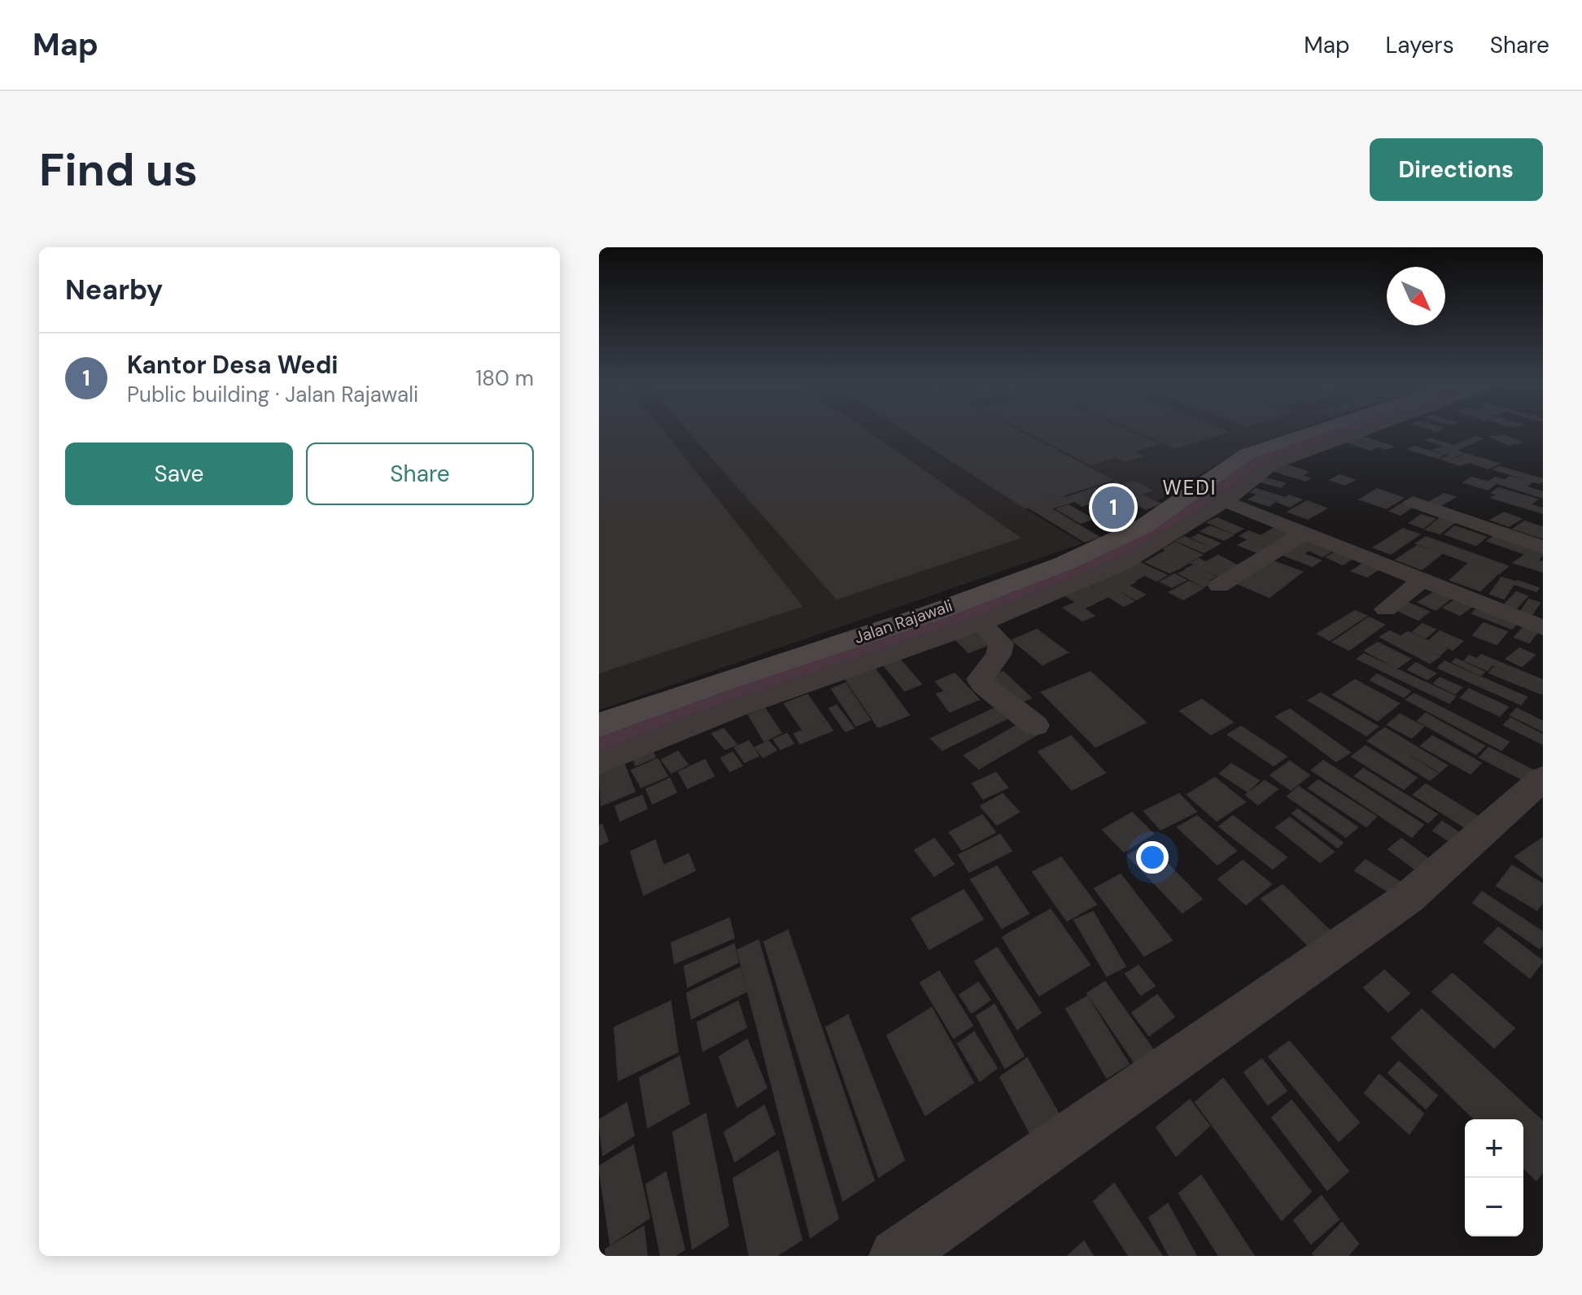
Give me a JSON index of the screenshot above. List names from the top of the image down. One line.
{"streets":{"street":["Jalan Rajawali"]},"districts":["WEDI"],"north":"bottom right","page":{"header":"Map","nav":["Map","Layers","Share"],"buttons":["Directions",["Save","Share"]],"title":"Find us","heading":"Nearby","list":[{"mark":"1","name":"Kantor Desa Wedi","note":"Public building · Jalan Rajawali","value":"180 m"}],"pins":"1","map_buttons":["+","−"]}}
